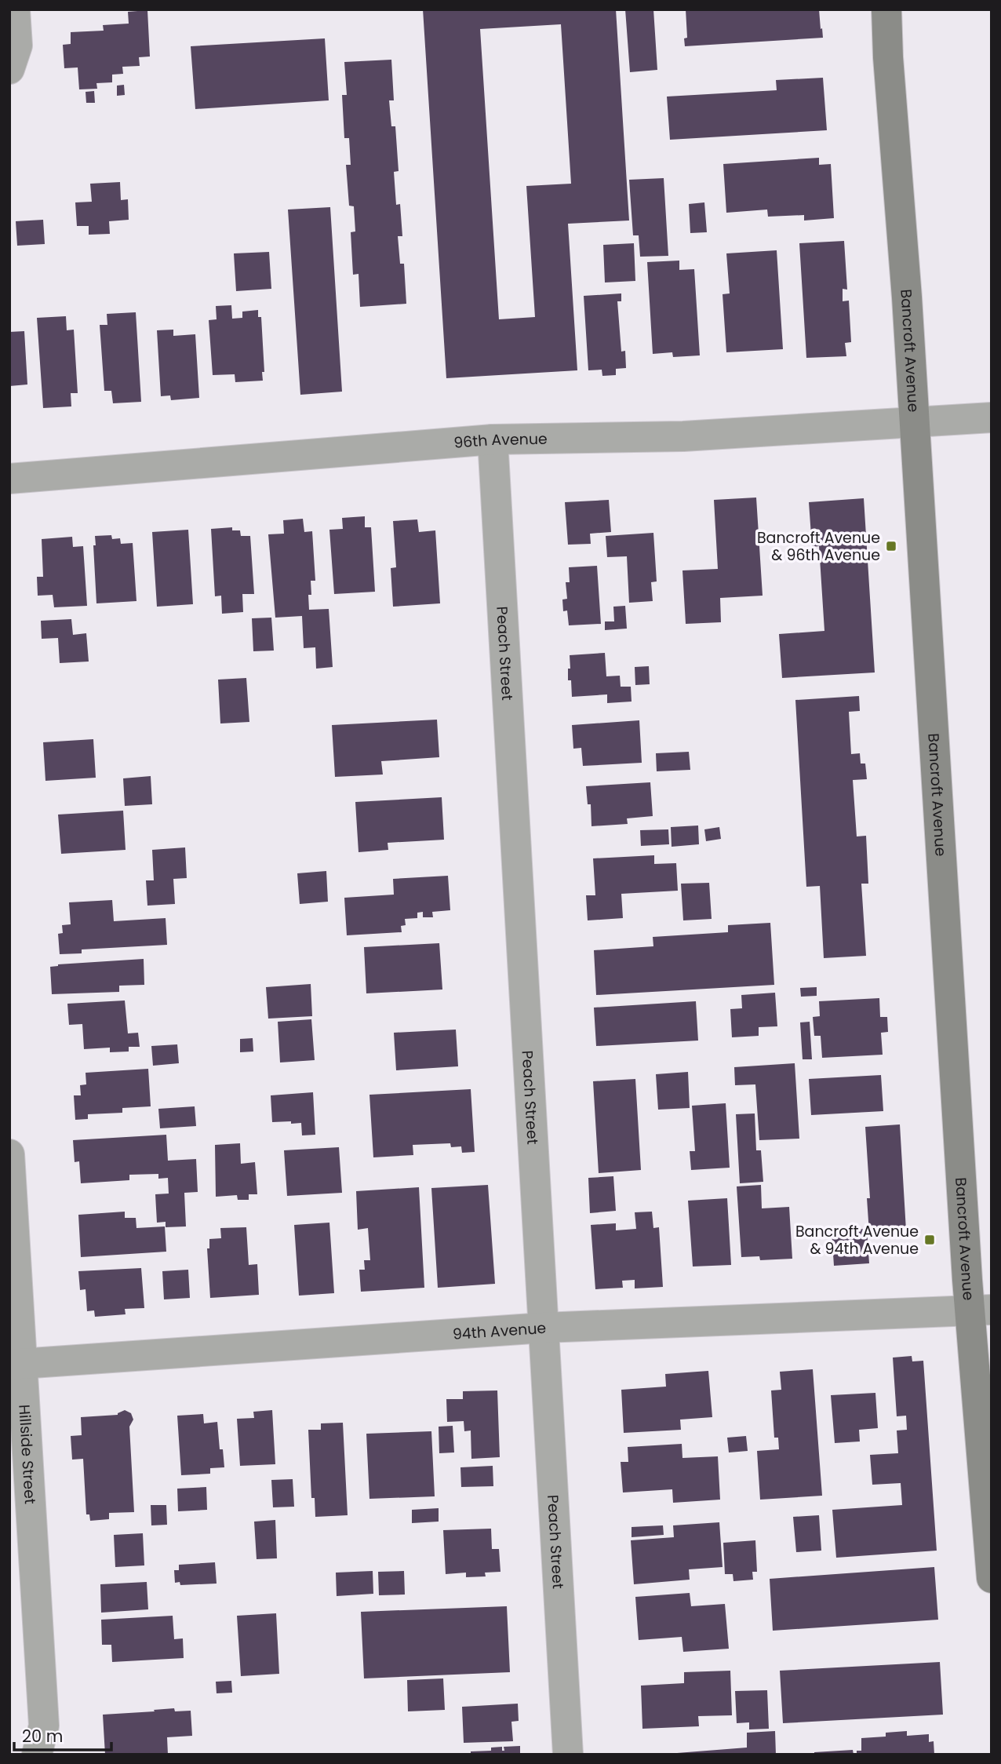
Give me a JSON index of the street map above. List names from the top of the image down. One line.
{"streets":{"main road":["Bancroft Avenue"],"street":["96th Avenue","Peach Street","94th Avenue","Hillside Street"]},"crossings":[["Bancroft Avenue","96th Avenue"],["Bancroft Avenue","94th Avenue"],["96th Avenue","Peach Street"],["Peach Street","94th Avenue"],["94th Avenue","Hillside Street"]],"places":{"transit":["Bancroft Avenue & 96th Avenue","Bancroft Avenue & 94th Avenue"]},"scale_bar":"20 m"}
